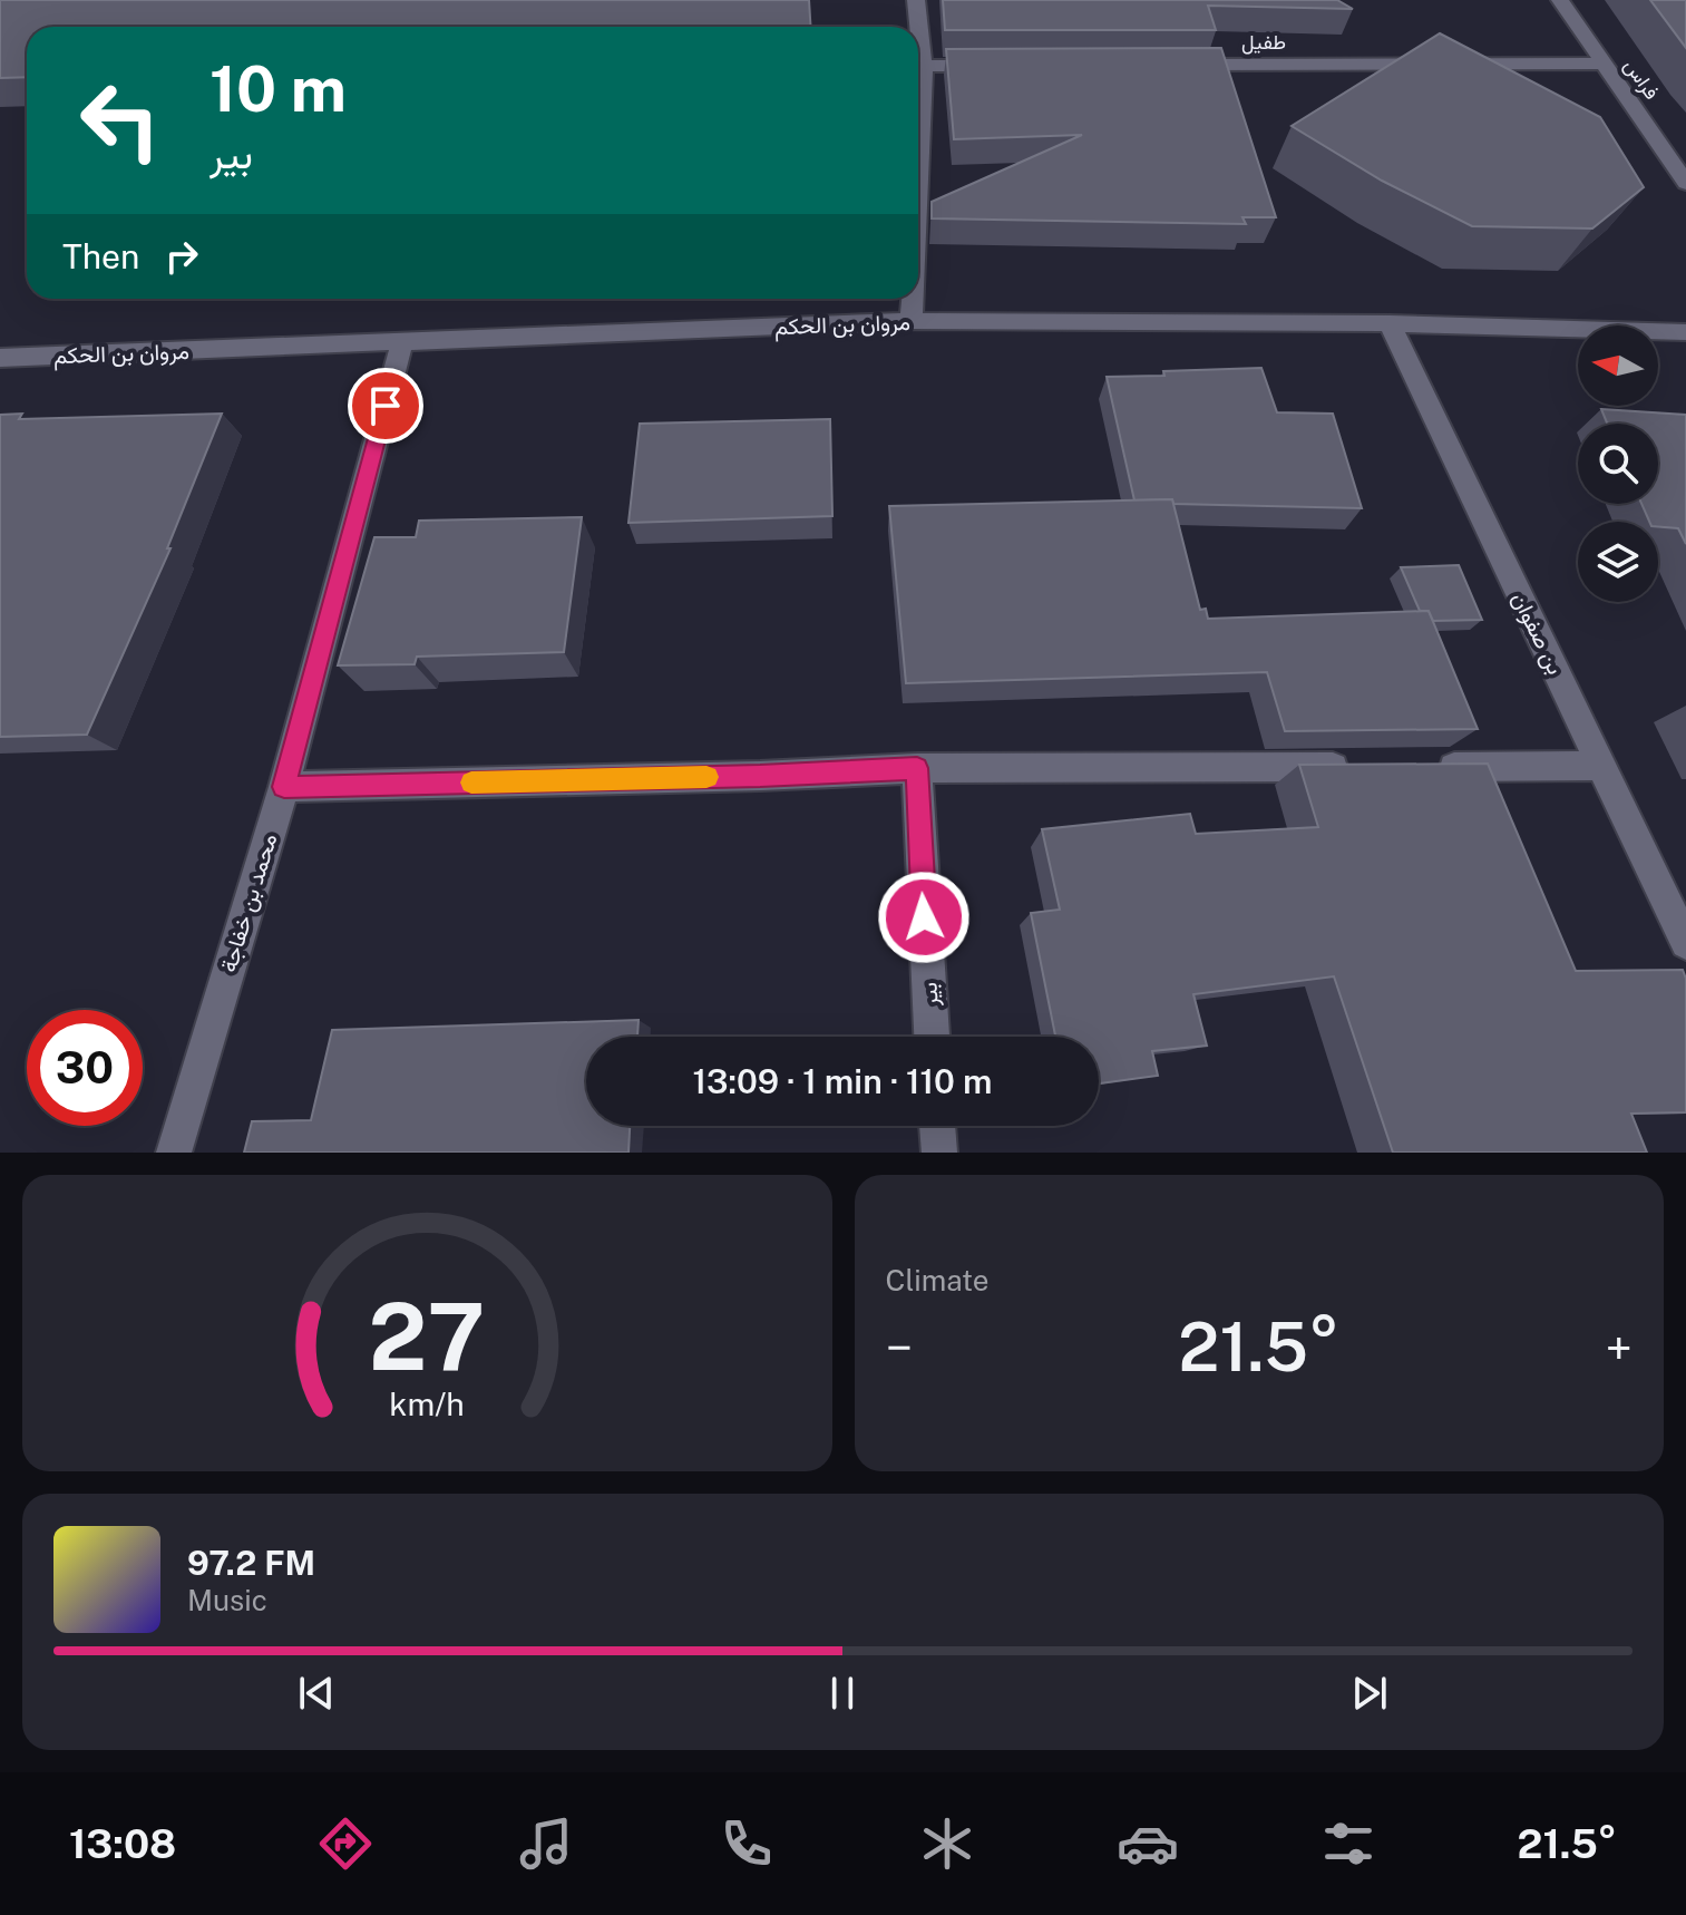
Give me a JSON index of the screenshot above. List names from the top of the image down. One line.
{"streets":{"street":["طفيل","فراس","مروان بن الحكم","بن صفوان","محمد بن خفاجة","بير"]},"crossings":[["طفيل","فراس"],["مروان بن الحكم","بن صفوان"],["مروان بن الحكم","محمد بن خفاجة"]],"north":"left","page":{"turn":["10 m","بير"],"then":"Then","limit":"30","trip":"13:09 · 1 min · 110 m","tile":"Climate","heat":["−","21.5°","+"],"song":["97.2 FM","Music"],"tabs":["13:08","21.5°"],"gauge":["27","km/h"]}}
